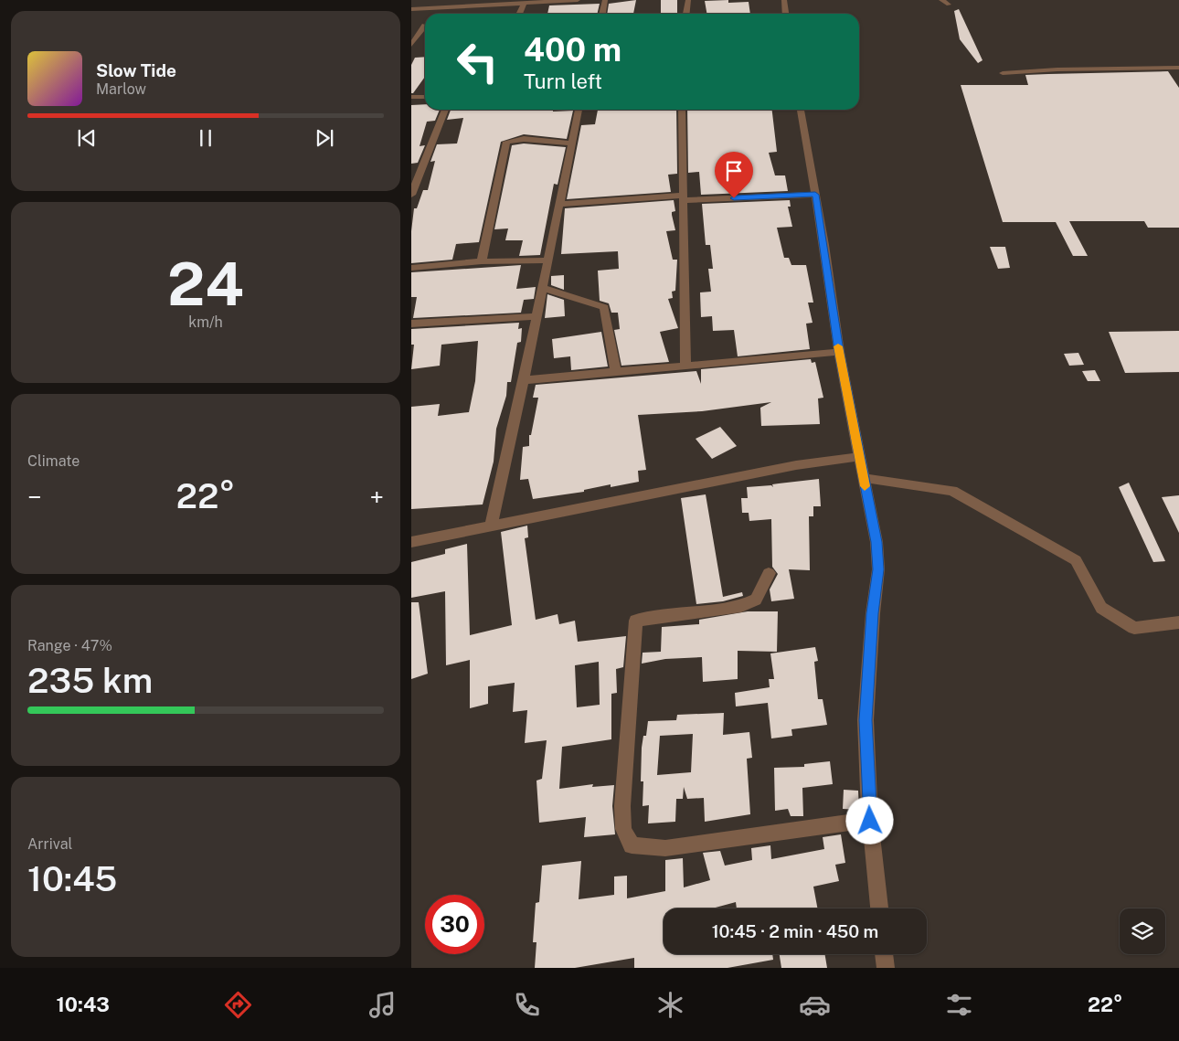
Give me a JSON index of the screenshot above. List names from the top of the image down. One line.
{"page":{"turn":["400 m","Turn left"],"song":["Slow Tide","Marlow"],"tile":[["24","km/h"],"Climate",["Range · 47%","235 km"],["Arrival","10:45"]],"heat":["−","22°","+"],"limit":"30","trip":"10:45 · 2 min · 450 m","tabs":["10:43","22°"]}}
